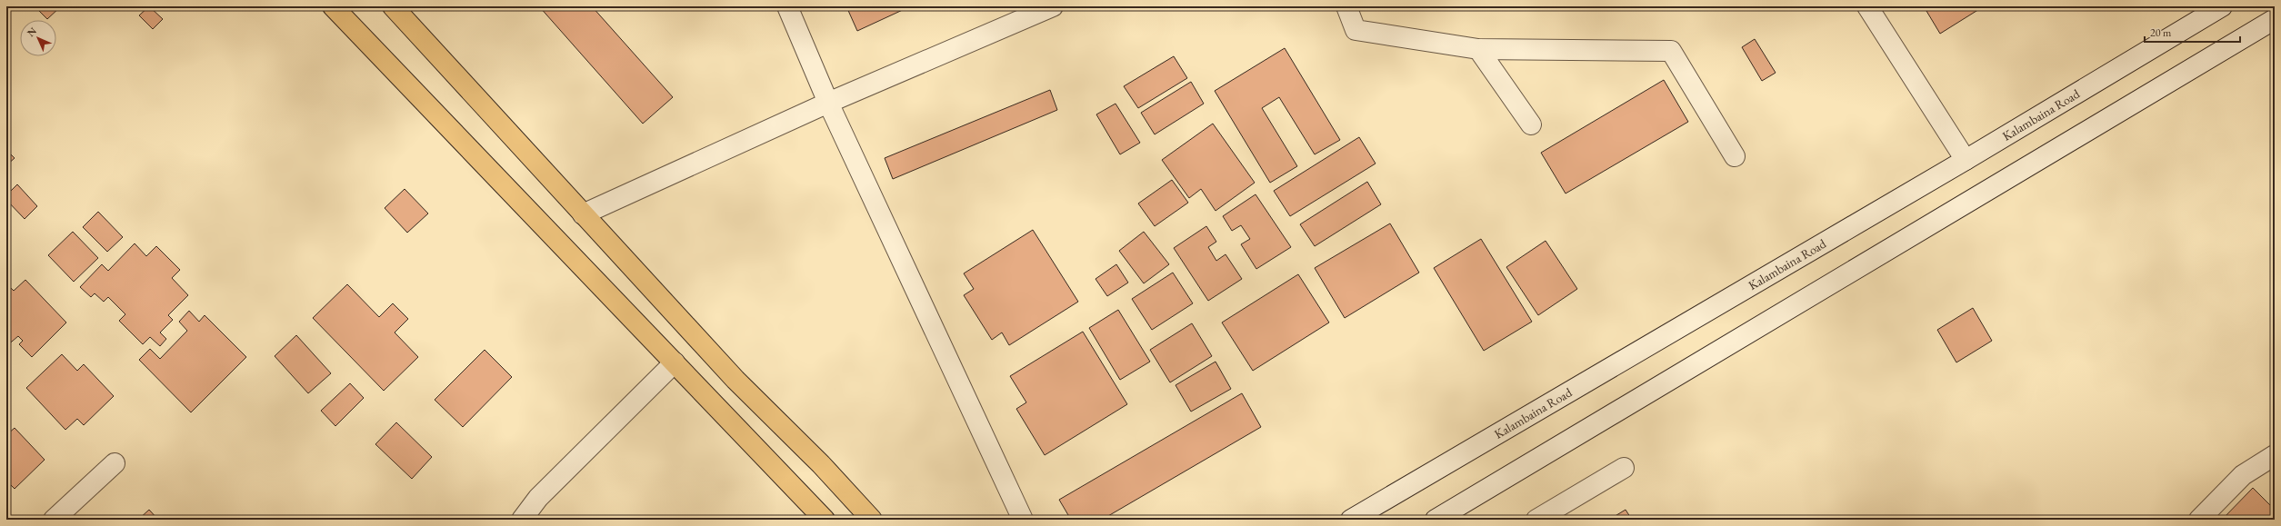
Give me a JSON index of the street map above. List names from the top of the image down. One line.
{"streets":{"street":["Kalambaina Road"]},"scale_bar":"20 m","north":"top left"}
